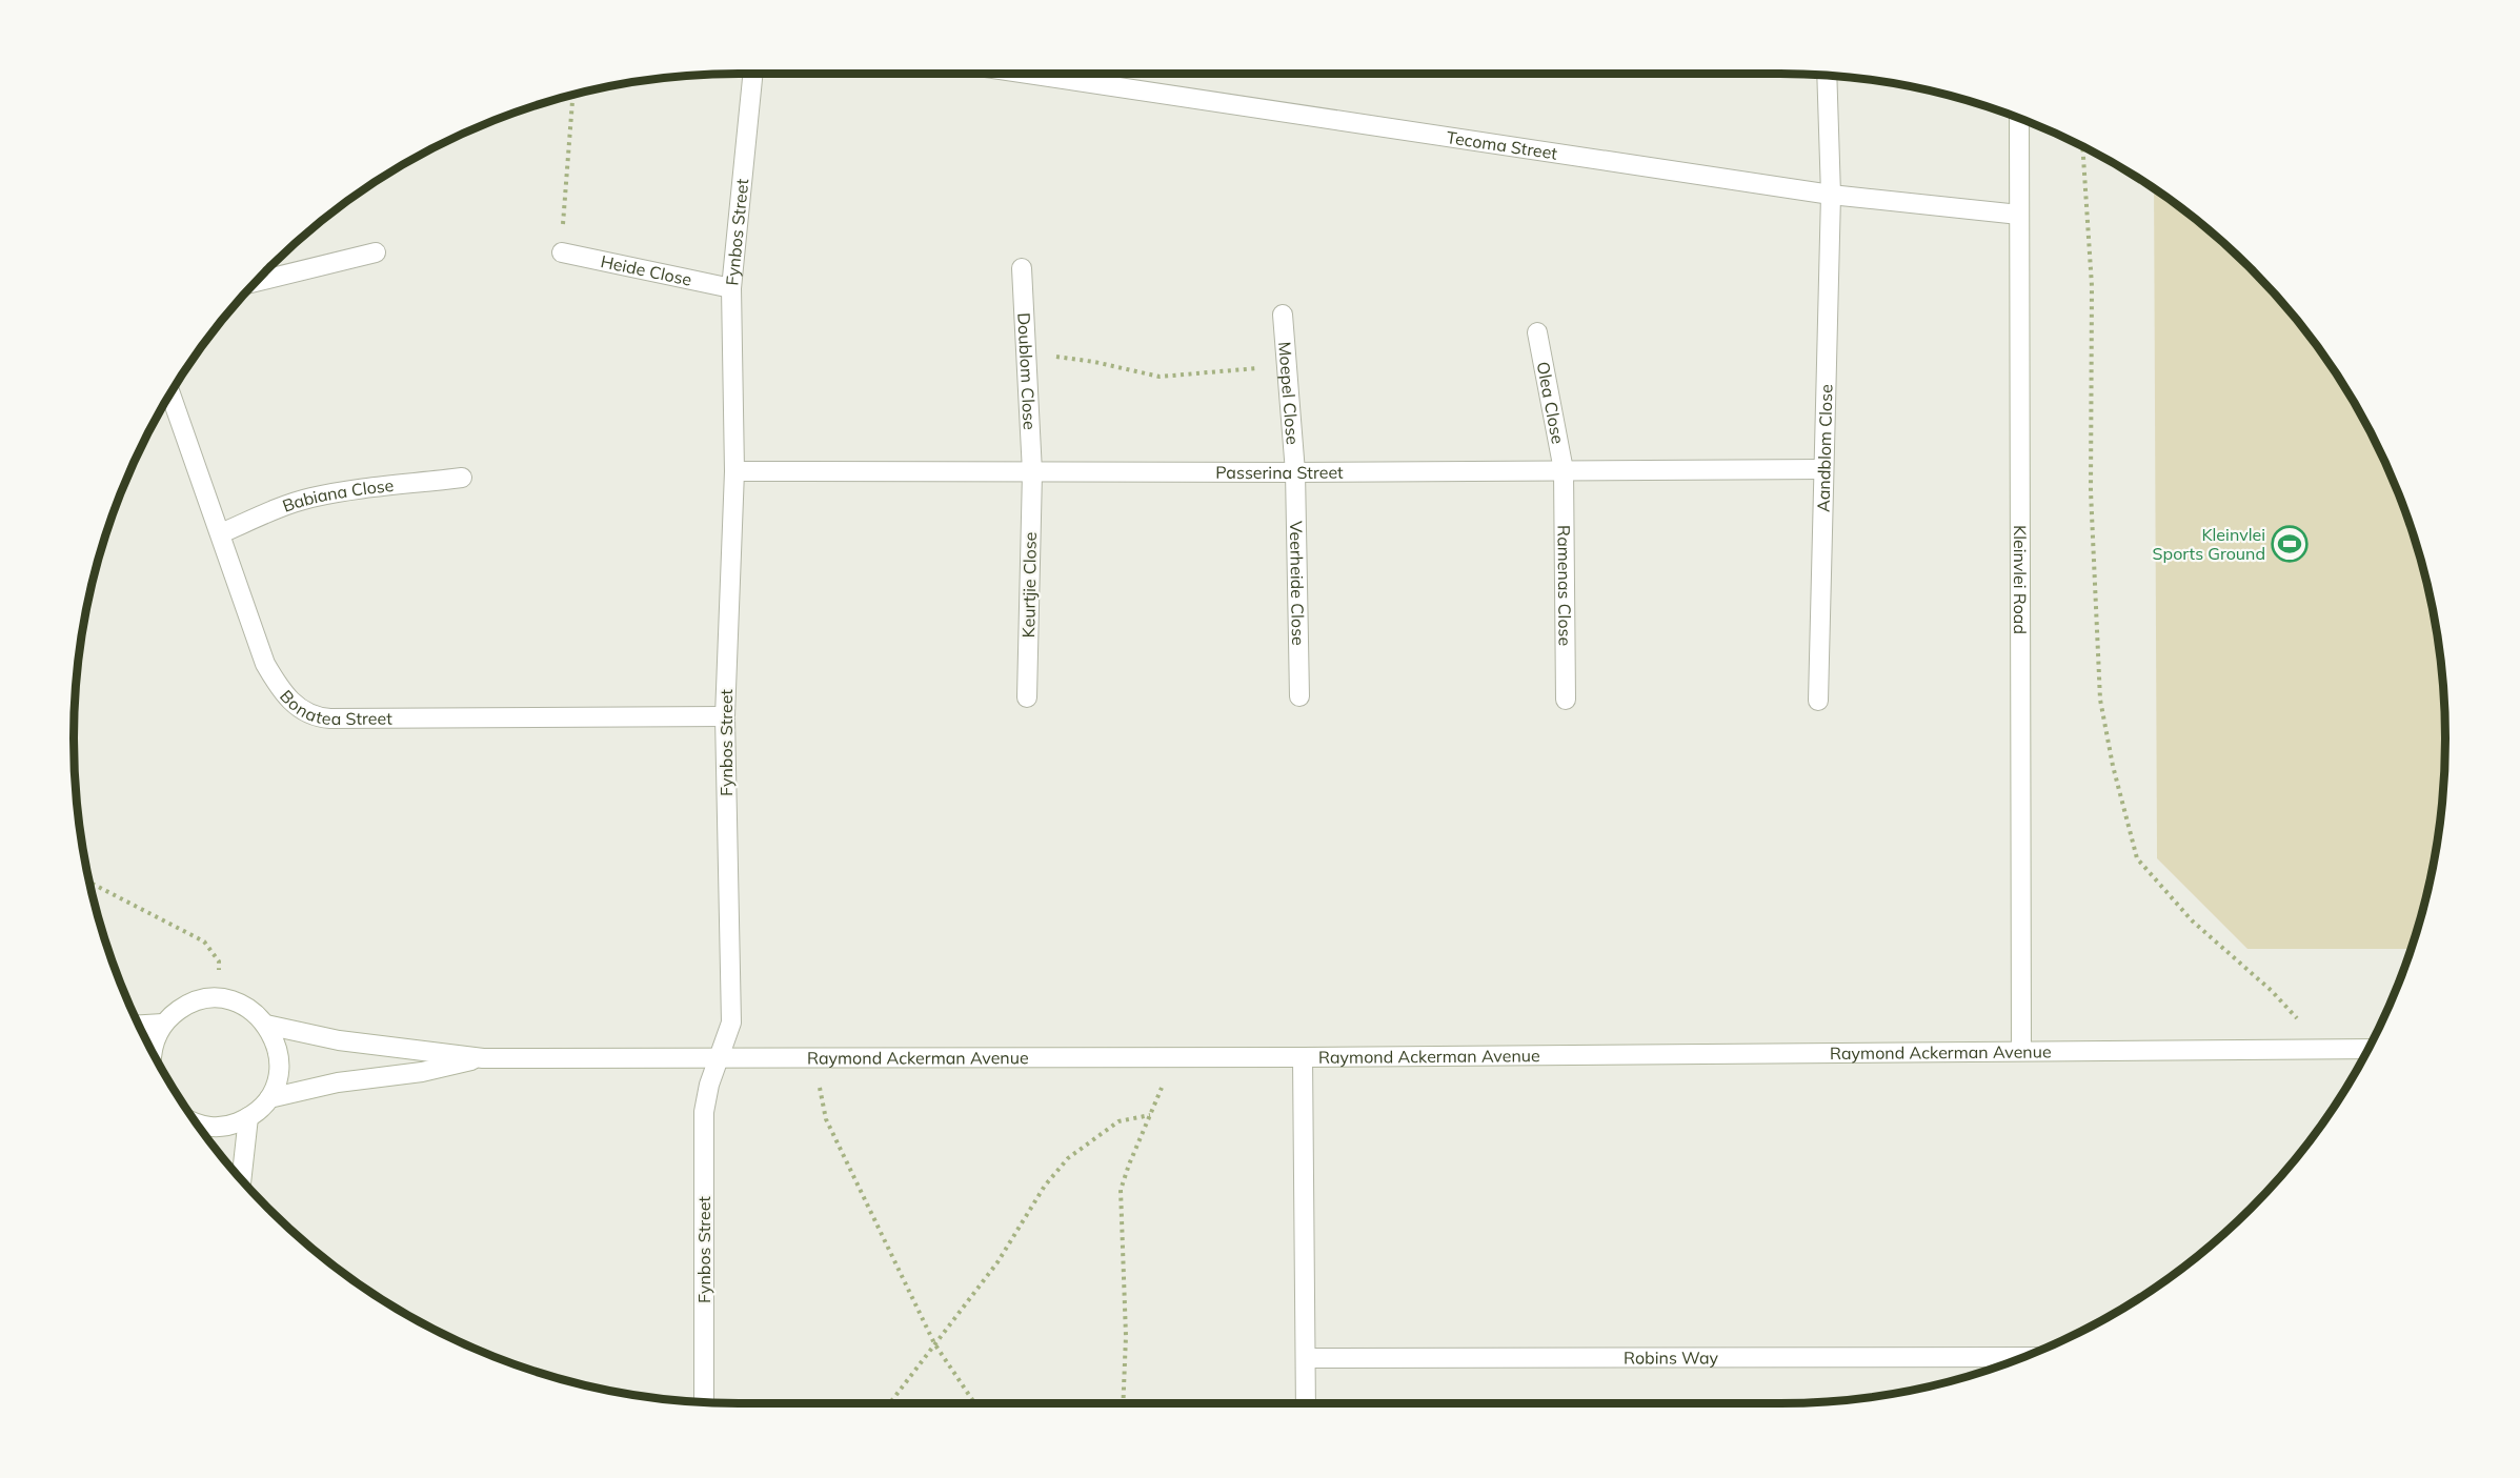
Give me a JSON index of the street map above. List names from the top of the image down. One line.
{"streets":{"street":["Tecoma Street","Fynbos Street","Heide Close","Doublom Close","Moepel Close","Olea Close","Aandblom Close","Passerina Street","Babiana Close","Kleinvlei Road","Keurtjie Close","Veerheide Close","Ramenas Close","Bonatea Street","Raymond Ackerman Avenue","Robins Way"]},"crossings":[["Tecoma Street","Aandblom Close"],["Tecoma Street","Kleinvlei Road"],["Fynbos Street","Heide Close"],["Fynbos Street","Passerina Street"],["Fynbos Street","Bonatea Street"],["Fynbos Street","Raymond Ackerman Avenue"],["Doublom Close","Passerina Street"],["Doublom Close","Keurtjie Close"],["Moepel Close","Passerina Street"],["Moepel Close","Veerheide Close"],["Olea Close","Passerina Street"],["Olea Close","Ramenas Close"],["Aandblom Close","Passerina Street"],["Passerina Street","Keurtjie Close"],["Passerina Street","Veerheide Close"],["Passerina Street","Ramenas Close"],["Babiana Close","Bonatea Street"],["Kleinvlei Road","Raymond Ackerman Avenue"]],"places":{"sports":["Kleinvlei Sports Ground"]}}
